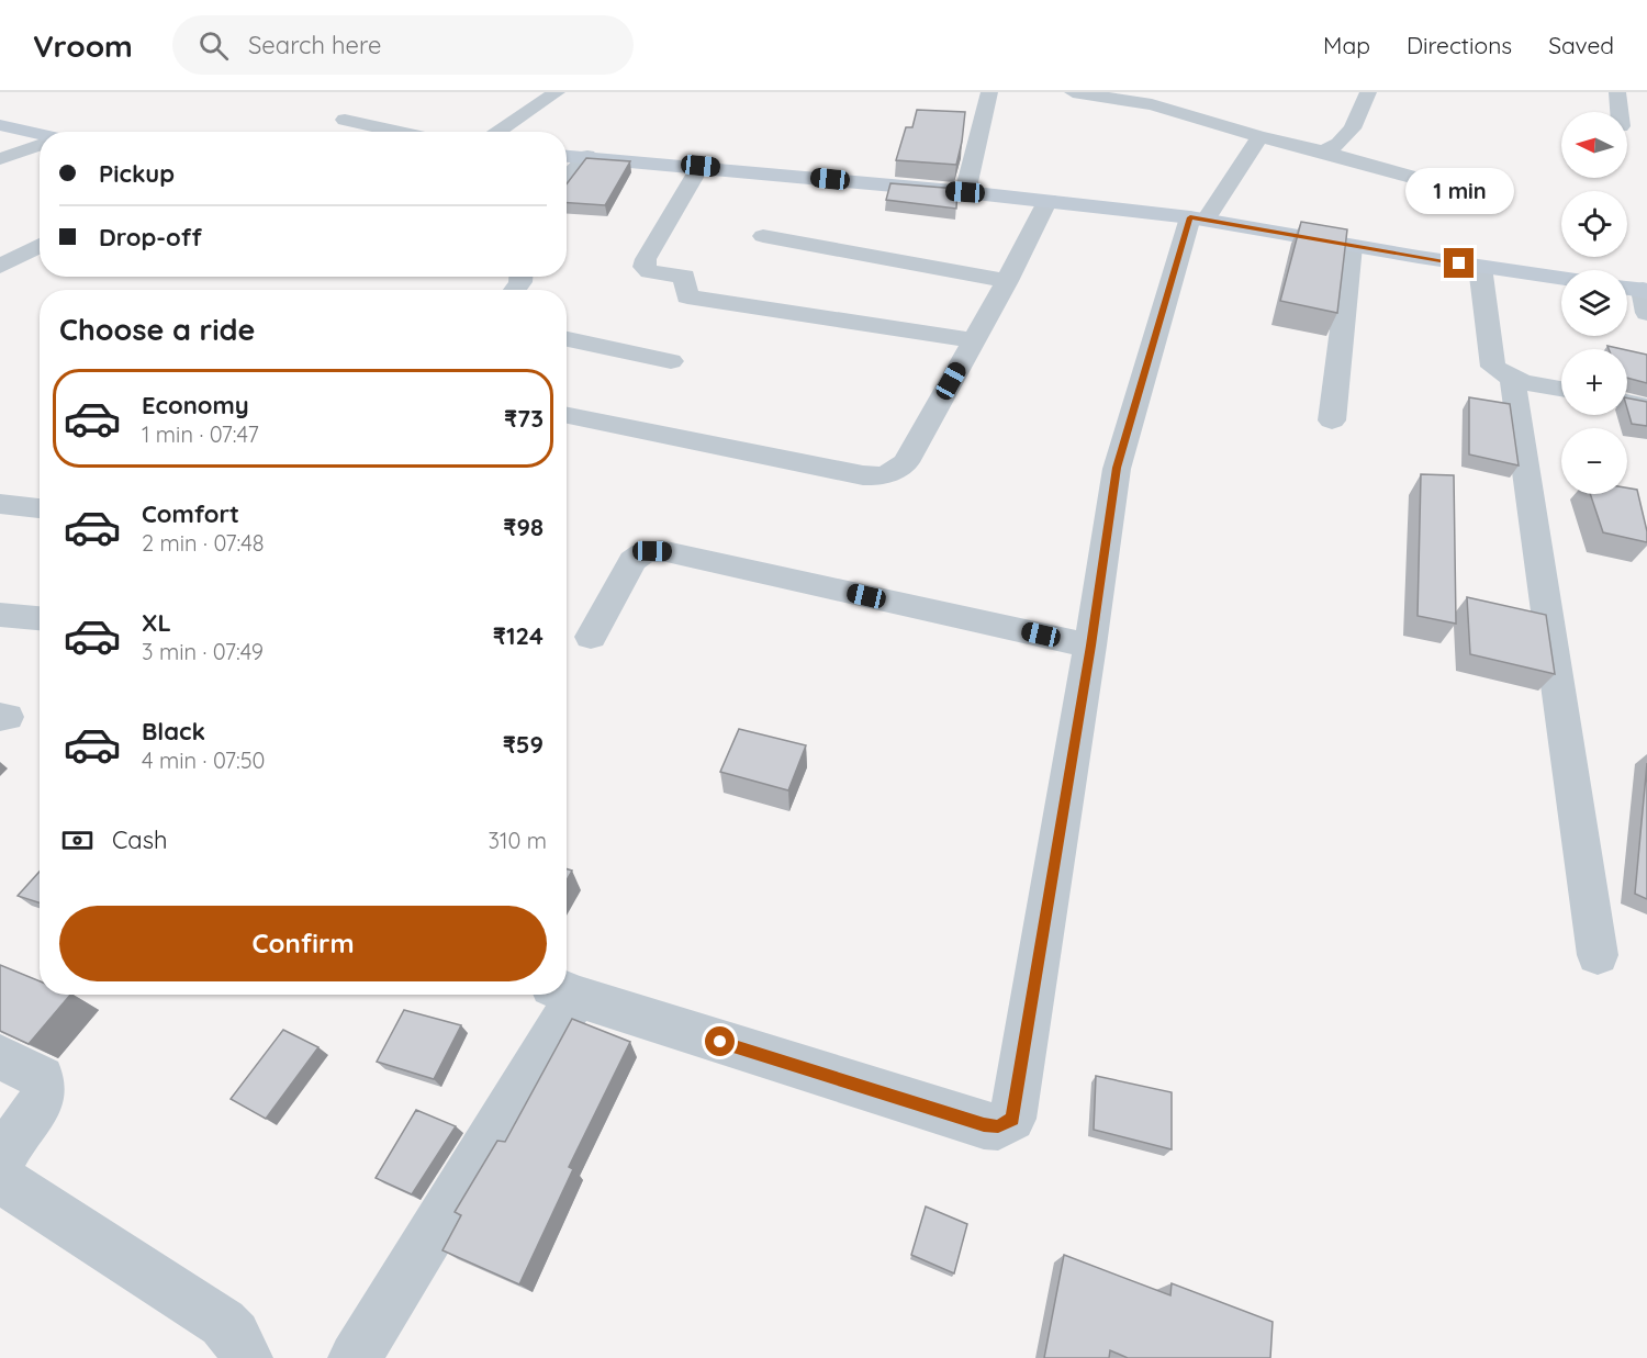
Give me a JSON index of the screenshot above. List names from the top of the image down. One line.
{"north":"left","page":{"header":"Vroom","search":"Search here","nav":["Map","Directions","Saved"],"map_buttons":["+","−"],"banner":["Pickup","Drop-off"],"bubble":"1 min","heading":"Choose a ride","list":[{"name":"Economy","note":"1 min · 07:47","value":"₹73"},{"name":"Comfort","note":"2 min · 07:48","value":"₹98"},{"name":"XL","note":"3 min · 07:49","value":"₹124"},{"name":"Black","note":"4 min · 07:50","value":"₹59"}],"pay":["Cash","310 m"],"buttons":"Confirm"}}
